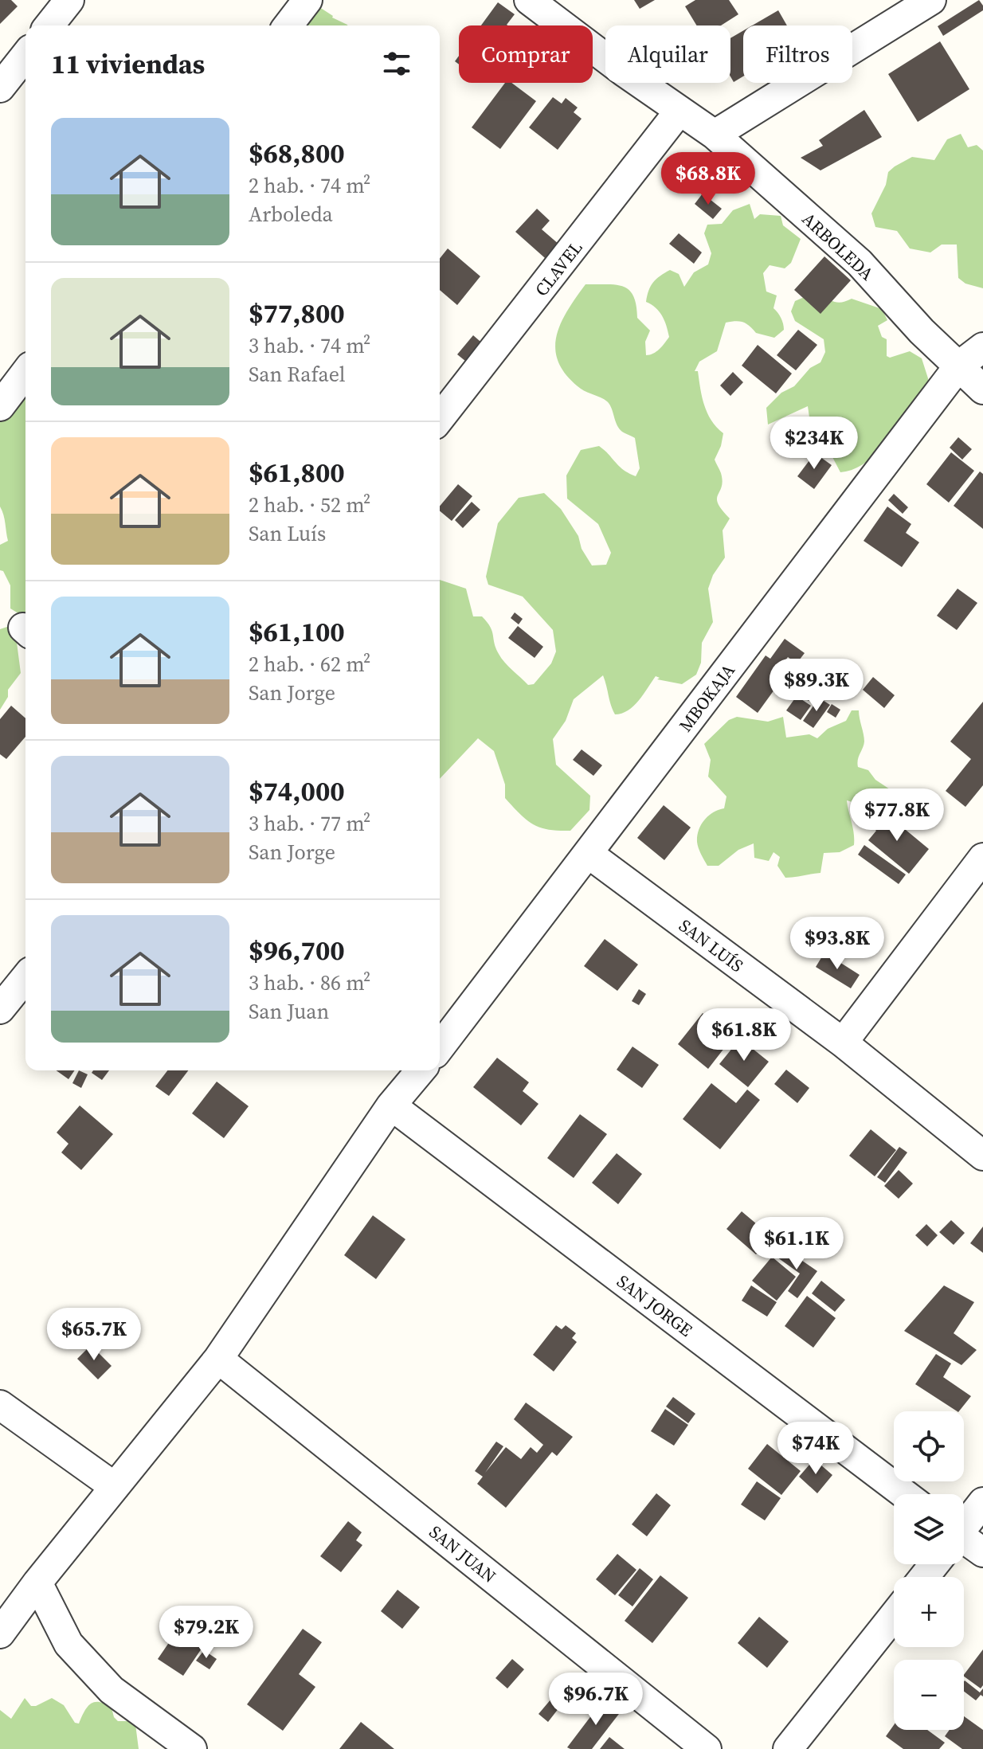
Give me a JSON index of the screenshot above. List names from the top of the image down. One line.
{"streets":{"street":["ARBOLEDA","CLAVEL","MBOKAJA","SAN LUÍS","SAN JORGE","SAN JUAN"]},"crossings":[["ARBOLEDA","CLAVEL"],["ARBOLEDA","MBOKAJA"],["MBOKAJA","SAN LUÍS"]],"page":{"chip":["Comprar","Alquilar","Filtros"],"heading":"11 viviendas","list":[{"name":"$68,800","note":"2 hab. · 74 m² · Arboleda"},{"name":"$77,800","note":"3 hab. · 74 m² · San Rafael"},{"name":"$61,800","note":"2 hab. · 52 m² · San Luís"},{"name":"$61,100","note":"2 hab. · 62 m² · San Jorge"},{"name":"$74,000","note":"3 hab. · 77 m² · San Jorge"},{"name":"$96,700","note":"3 hab. · 86 m² · San Juan"}],"price":["$68.8K","$234K","$89.3K","$77.8K","$93.8K","$61.8K","$61.1K","$65.7K","$74K","$79.2K","$96.7K"],"map_buttons":["+","−"]}}
